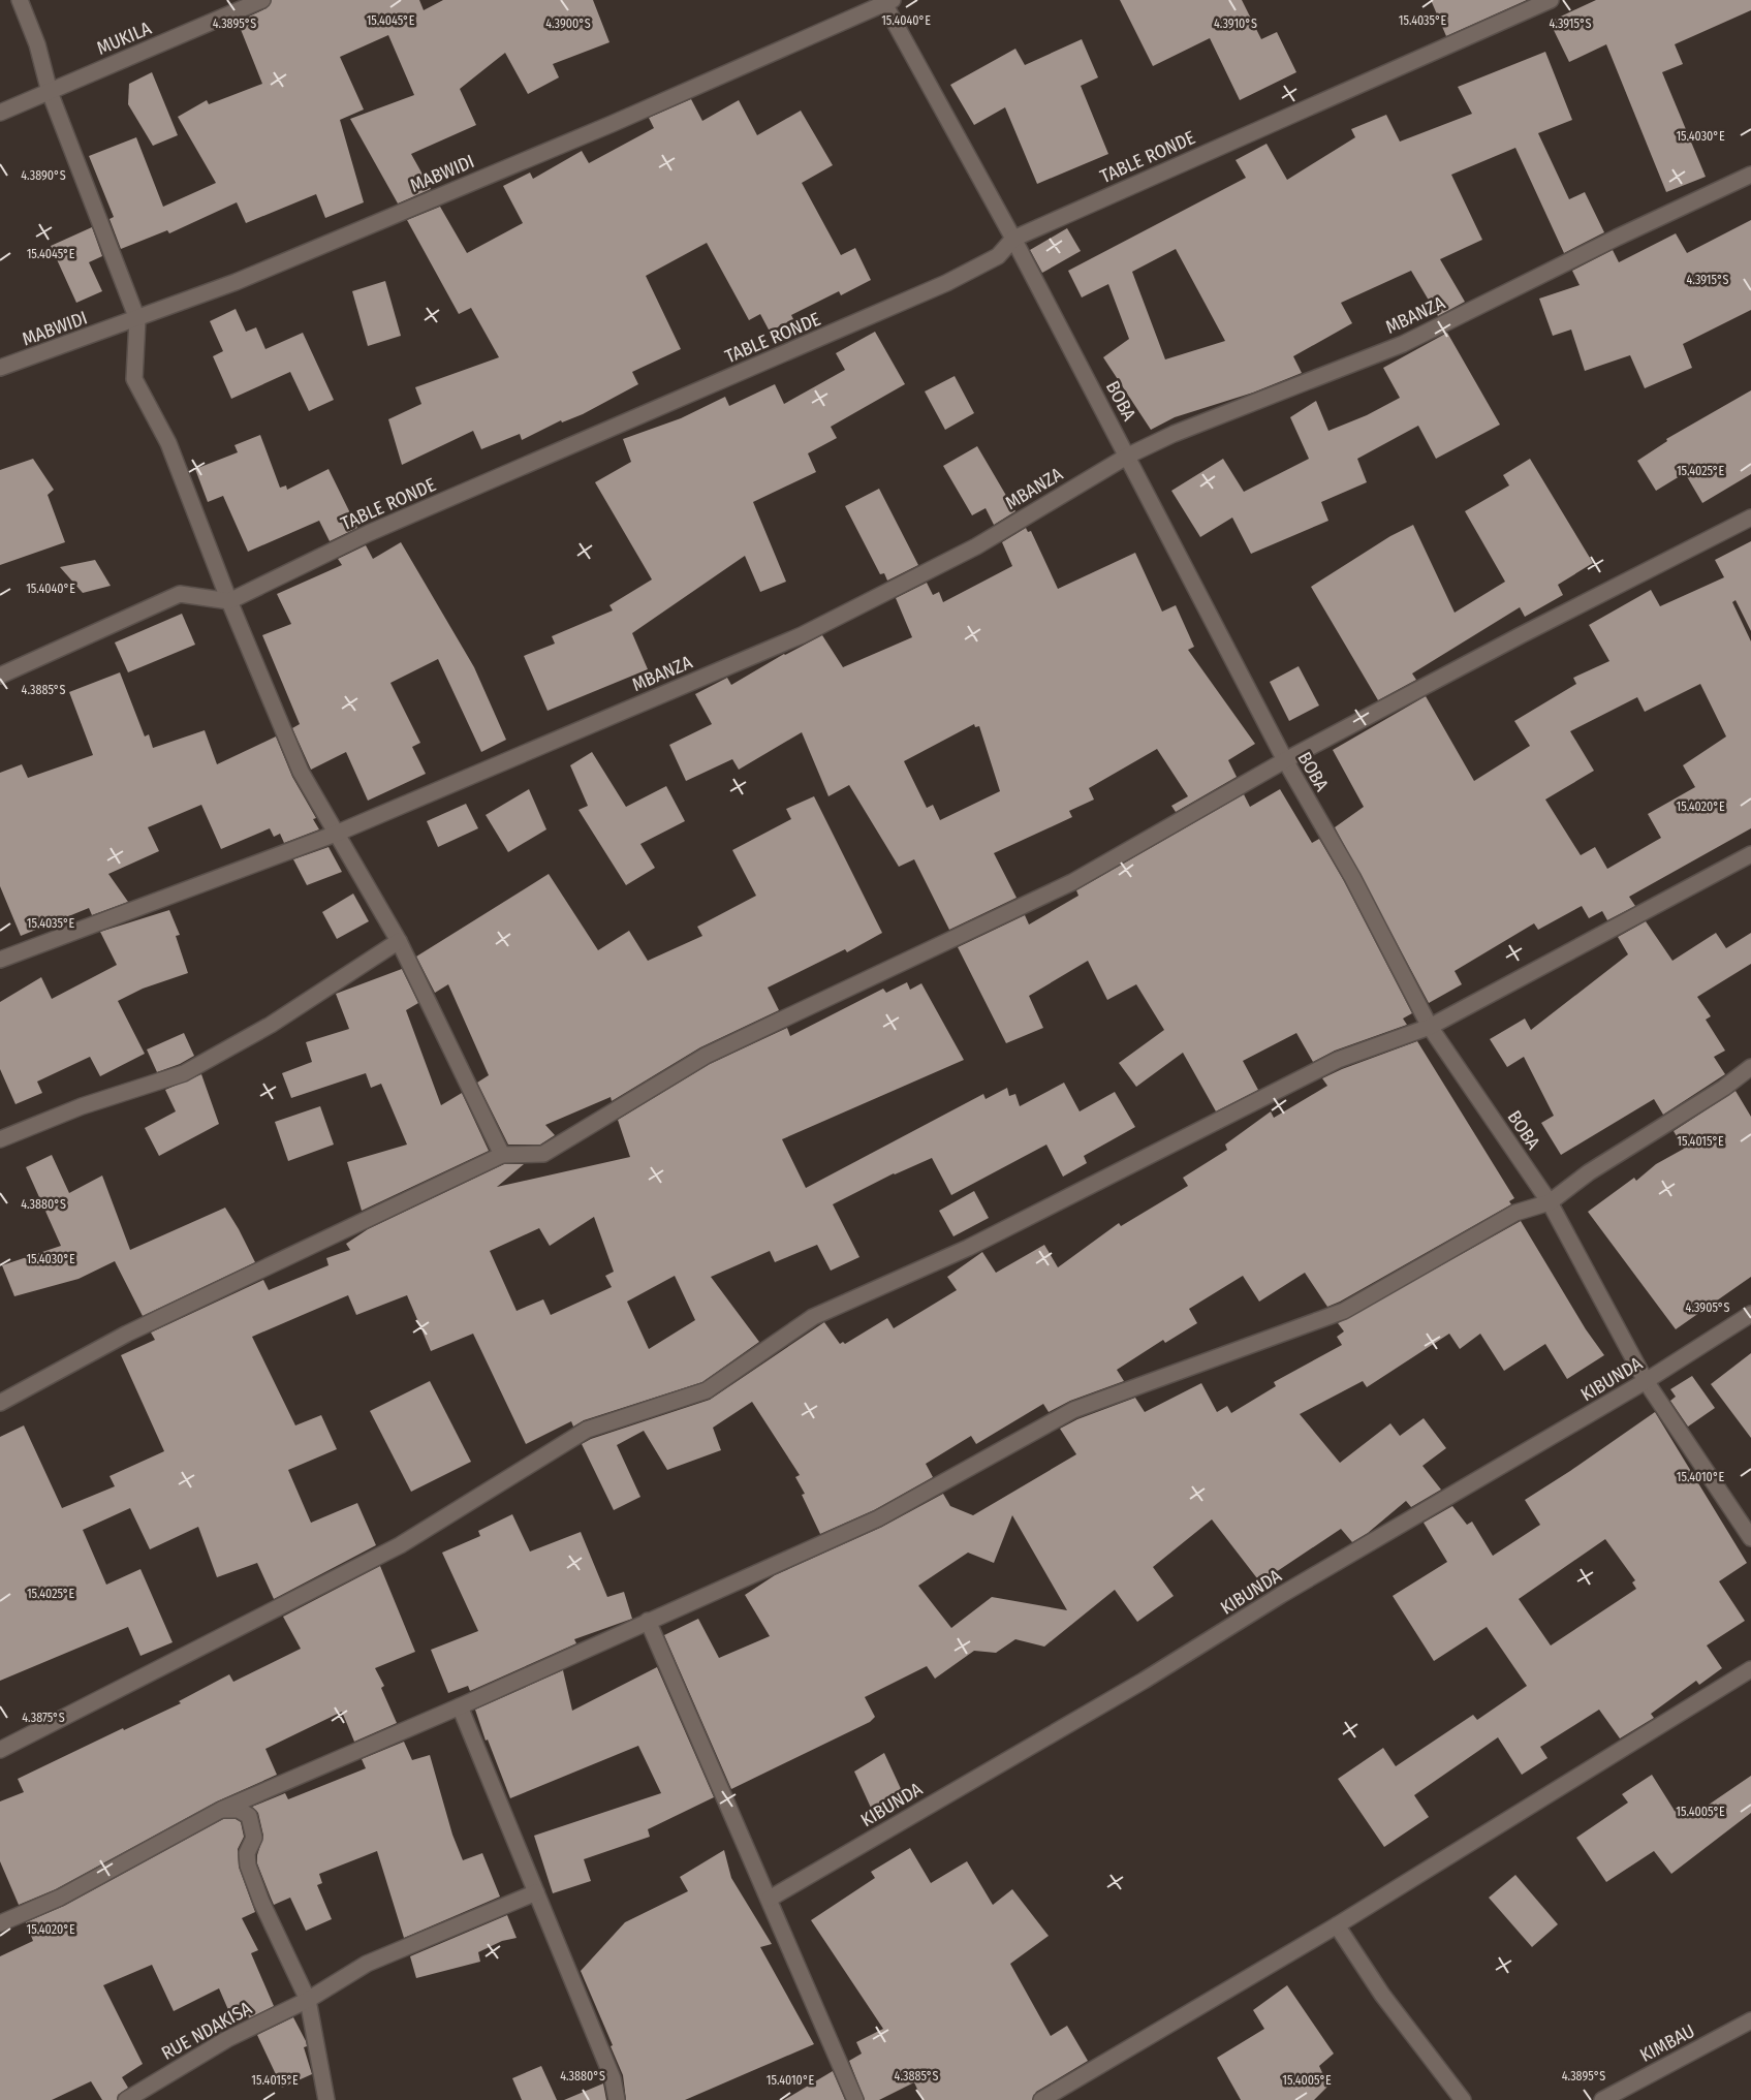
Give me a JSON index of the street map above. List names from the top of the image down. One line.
{"streets":{"street":["MUKILA","TABLE RONDE","MABWIDI","MBANZA","BOBA","KIBUNDA","RUE NDAKISA","KIMBAU"]},"crossings":[["TABLE RONDE","BOBA"],["MABWIDI","BOBA"],["MBANZA","BOBA"],["BOBA","KIBUNDA"]],"coordinates":["15.4045°E","15.4040°E","15.4035°E","4.3895°S","4.3900°S","4.3910°S","4.3915°S","15.4030°E","4.3890°S","15.4025°E","4.3885°S","15.4020°E","15.4015°E","4.3880°S","4.3905°S","15.4010°E","4.3875°S","15.4005°E"]}
